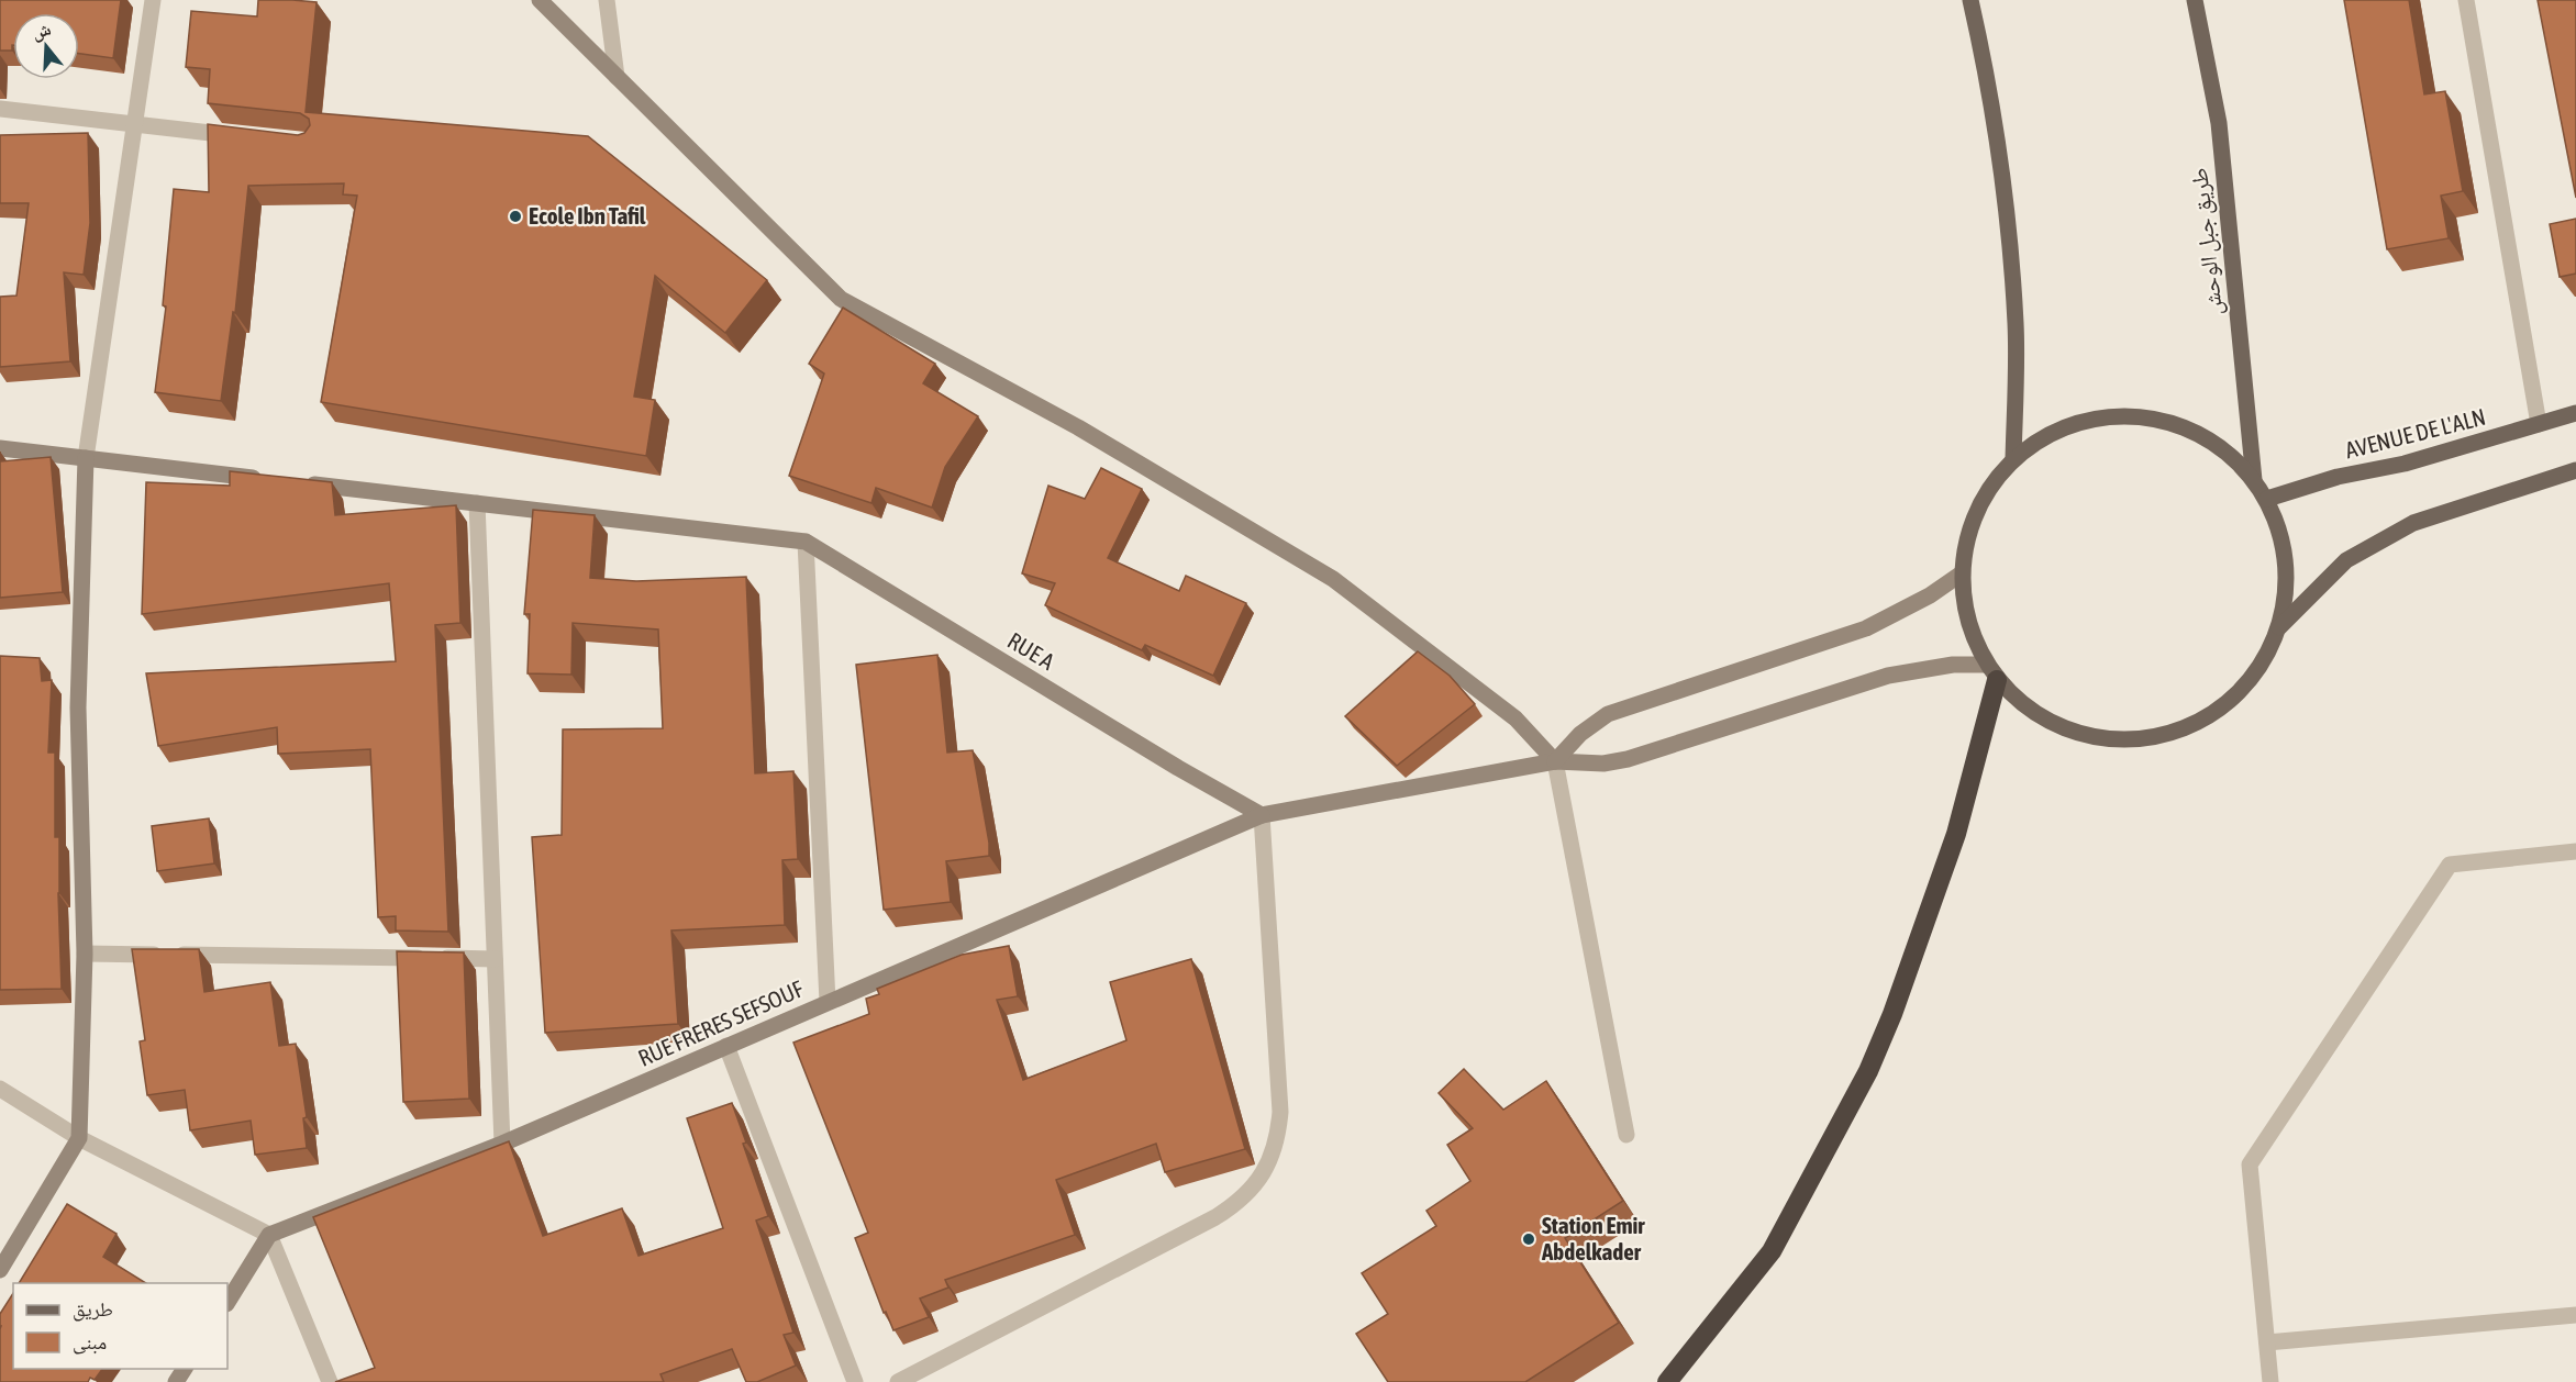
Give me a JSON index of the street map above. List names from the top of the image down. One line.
{"streets":{"main road":["طريق جبل الوحش","AVENUE DE L'ALN","RUE A","RUE FRERES SEFSOUF"]},"crossings":[["RUE A","RUE FRERES SEFSOUF"]],"places":["Ecole Ibn Tafil","Station Emir Abdelkader"],"legend":["طريق","مبنى"],"north":"top"}
